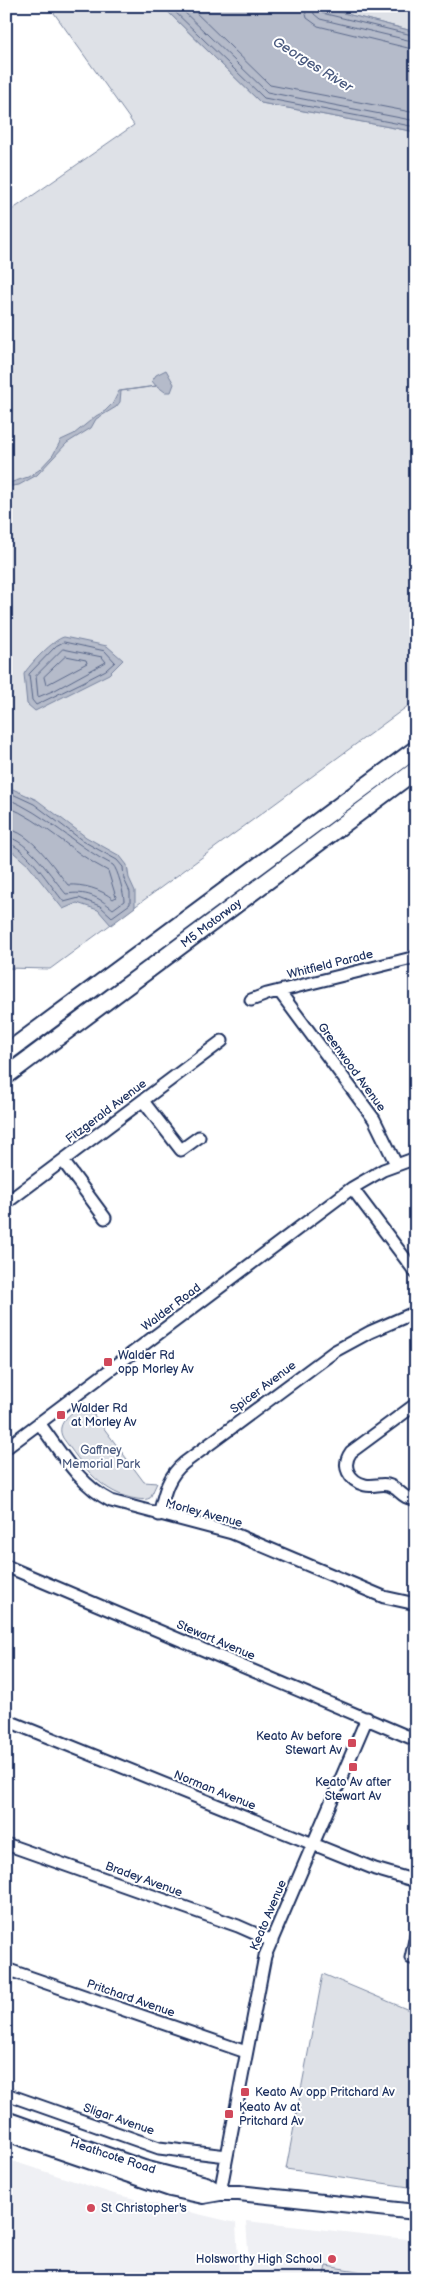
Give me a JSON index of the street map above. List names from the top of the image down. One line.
{"streets":{"highway":["M5 Motorway"],"main road":["Heathcote Road"],"street":["Whitfield Parade","Greenwood Avenue","Fitzgerald Avenue","Walder Road","Spicer Avenue","Morley Avenue","Stewart Avenue","Norman Avenue","Bradey Avenue","Keato Avenue","Pritchard Avenue","Sligar Avenue"]},"crossings":[["Whitfield Parade","Greenwood Avenue"],["Greenwood Avenue","Walder Road"],["Walder Road","Morley Avenue"],["Spicer Avenue","Morley Avenue"],["Stewart Avenue","Keato Avenue"],["Norman Avenue","Keato Avenue"],["Bradey Avenue","Keato Avenue"],["Keato Avenue","Pritchard Avenue"],["Keato Avenue","Sligar Avenue"],["Keato Avenue","Heathcote Road"]],"water":["Georges River"],"parks":["Gaffney Memorial Park"],"places":{"transit":["Walder Rd opp Morley Av","Walder Rd at Morley Av","Keato Av before Stewart Av","Keato Av after Stewart Av","Keato Av opp Pritchard Av","Keato Av at Pritchard Av"],"other":["St Christopher's","Holsworthy High School"]}}
